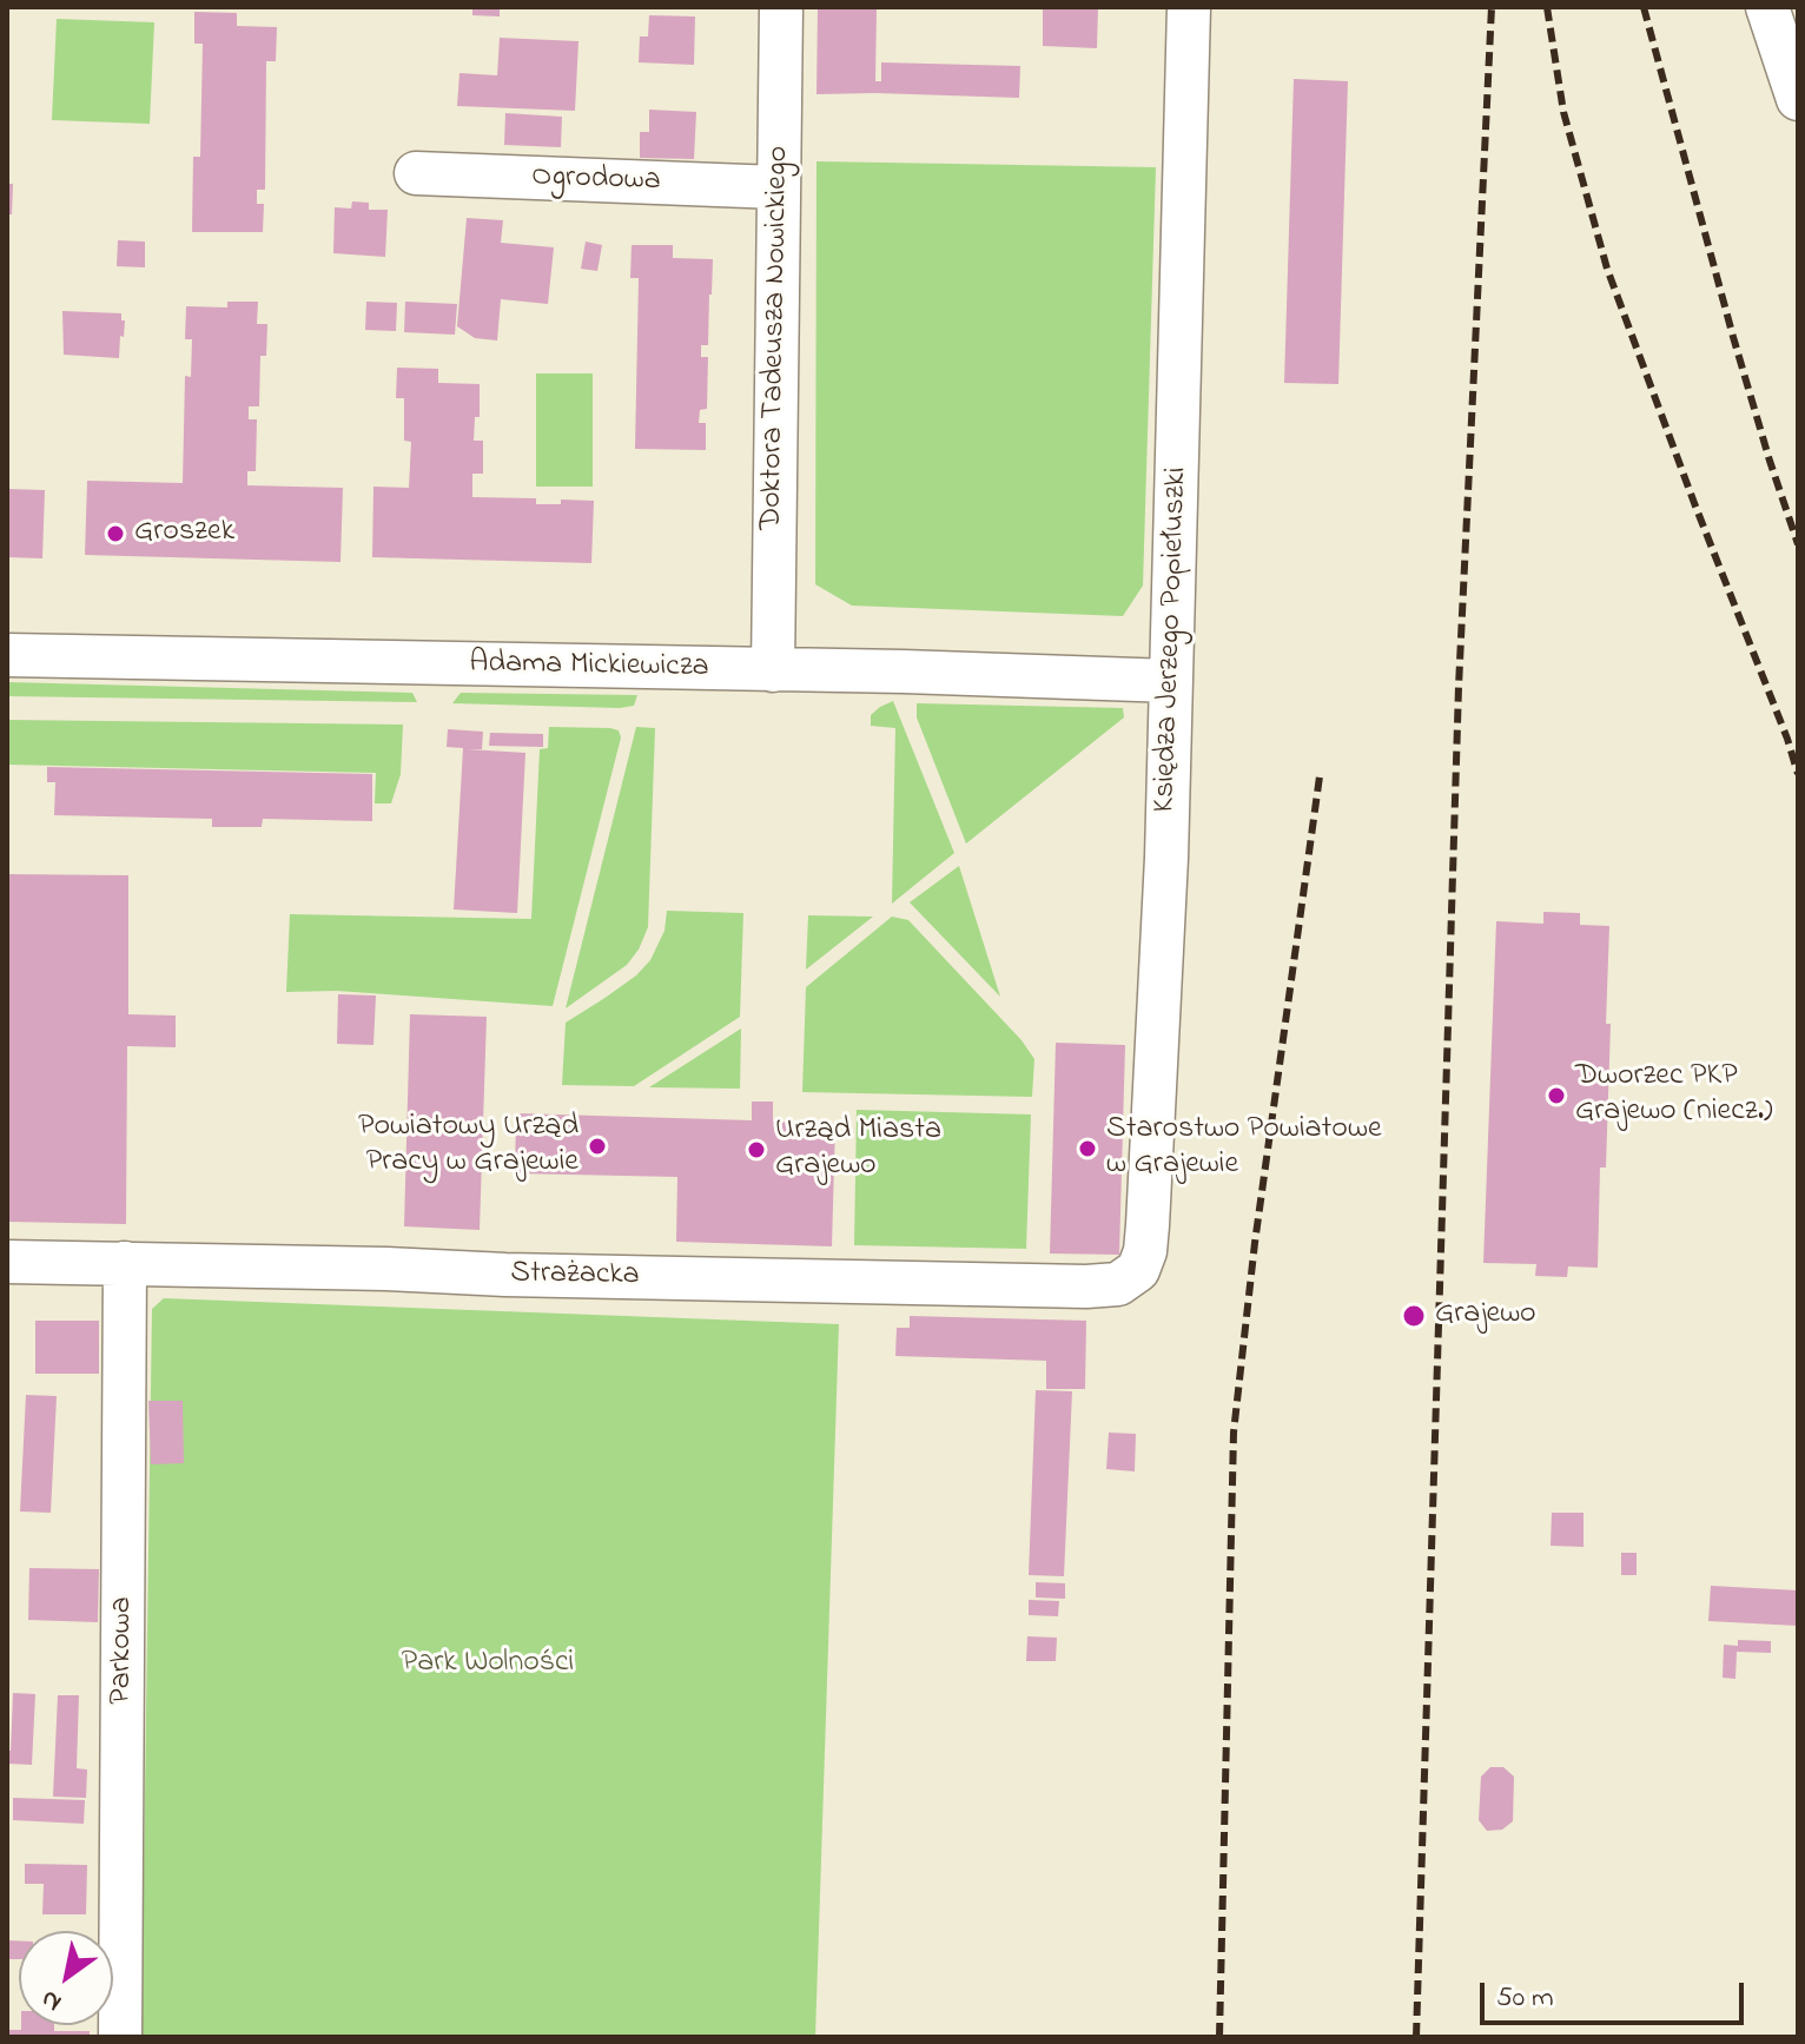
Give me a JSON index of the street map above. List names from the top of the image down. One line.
{"streets":{"street":["Ogrodowa","Doktora Tadeusza Nowickiego","Księdza Jerzego Popiełuszki","Adama Mickiewicza","Strażacka","Parkowa"]},"crossings":[["Ogrodowa","Doktora Tadeusza Nowickiego"],["Doktora Tadeusza Nowickiego","Adama Mickiewicza"],["Księdza Jerzego Popiełuszki","Adama Mickiewicza"],["Księdza Jerzego Popiełuszki","Strażacka"],["Strażacka","Parkowa"]],"parks":["Park Wolności"],"places":["Groszek","Dworzec PKP Grajewo (niecz.)","Powiatowy Urząd Pracy w Grajewie","Starostwo Powiatowe w Grajewie","Urząd Miasta Grajewo","Grajewo"],"scale_bar":"50 m","north":"bottom left"}
